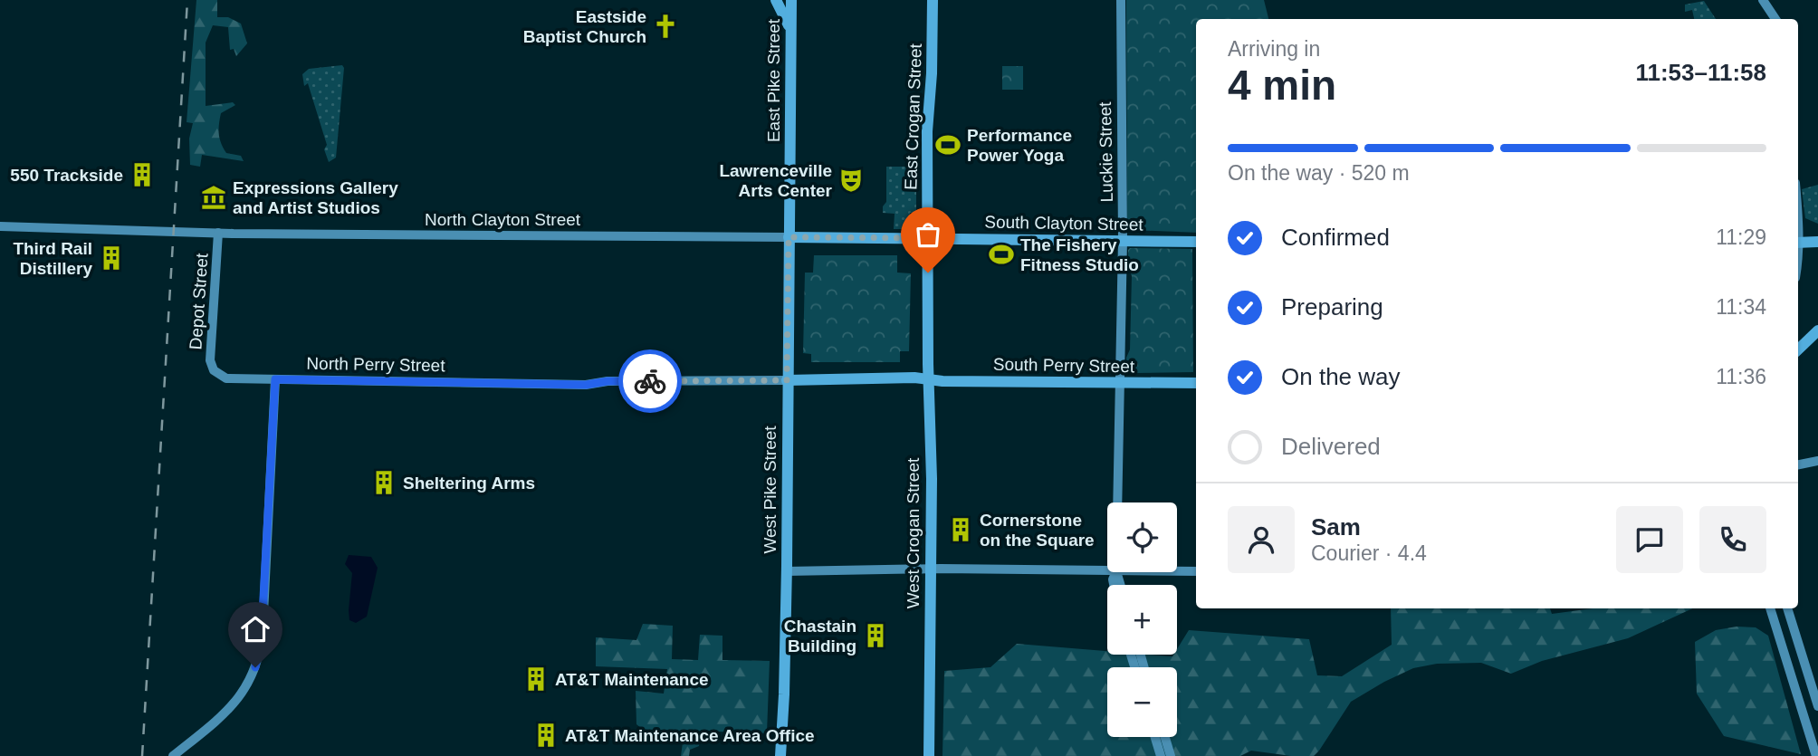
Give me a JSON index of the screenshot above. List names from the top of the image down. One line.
{"streets":{"main road":["East Pike Street","East Crogan Street","North Clayton Street","South Clayton Street","South Perry Street","West Pike Street","West Crogan Street"],"street":["Luckie Street","Depot Street","North Perry Street"]},"crossings":[["East Pike Street","North Clayton Street"],["East Pike Street","West Pike Street"],["East Crogan Street","North Clayton Street"],["East Crogan Street","South Clayton Street"],["East Crogan Street","West Crogan Street"],["Luckie Street","South Clayton Street"],["Luckie Street","South Perry Street"],["North Clayton Street","South Clayton Street"],["North Clayton Street","Depot Street"],["North Clayton Street","West Pike Street"],["Depot Street","North Perry Street"],["North Perry Street","West Pike Street"],["South Perry Street","West Crogan Street"]],"places":{"church":["Eastside Baptist Church"],"sports":["Performance Power Yoga","The Fishery Fitness Studio"],"building":["550 Trackside","Third Rail Distillery","Sheltering Arms","Cornerstone on the Square","Chastain Building","AT&T Maintenance","AT&T Maintenance Area Office"],"theatre":["Lawrenceville Arts Center"],"museum":["Expressions Gallery and Artist Studios"]},"page":{"heading":["4 min","Arriving in","11:53–11:58"],"panel":["Sam","Courier · 4.4"],"bar":"On the way · 520 m","list":[["Confirmed","11:29"],["Preparing","11:34"],["On the way","11:36"],"Delivered"],"map_buttons":["+","−"]}}
